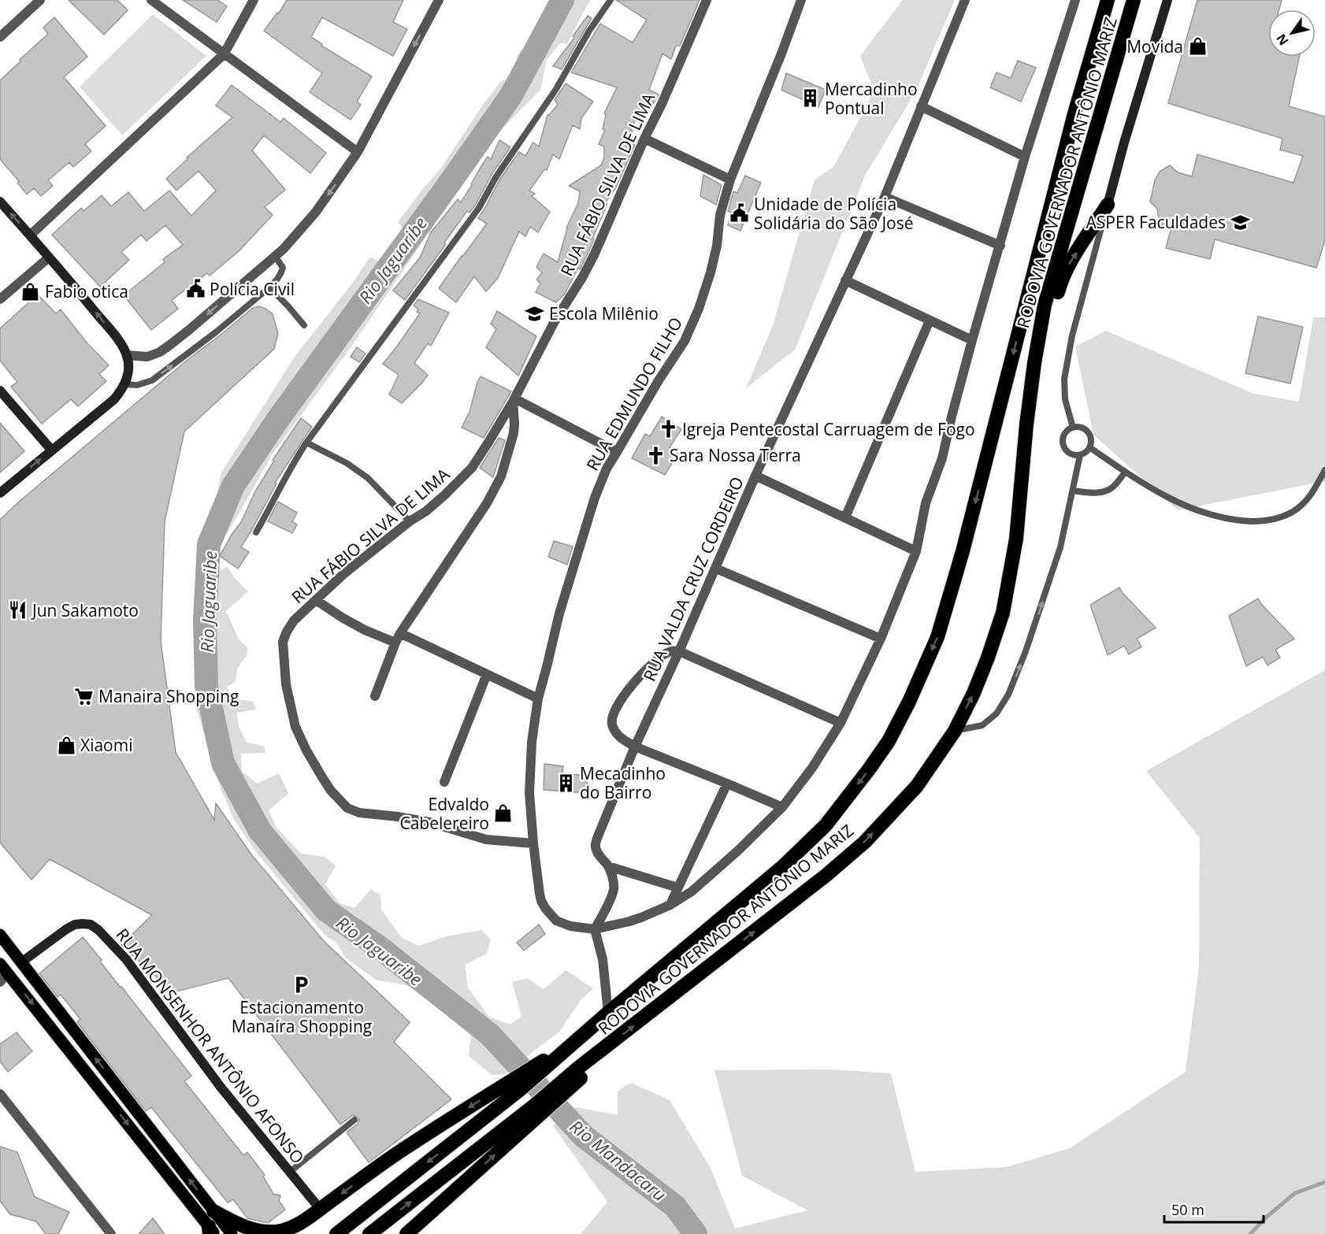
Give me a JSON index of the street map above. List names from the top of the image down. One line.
{"streets":{"highway":["RODOVIA GOVERNADOR ANTÔNIO MARIZ"],"street":["RUA FÁBIO SILVA DE LIMA","RUA EDMUNDO FILHO","RUA VALDA CRUZ CORDEIRO","RUA MONSENHOR ANTÔNIO AFONSO"]},"crossings":[["RUA FÁBIO SILVA DE LIMA","RUA EDMUNDO FILHO"]],"water":["Rio Jaguaribe","Rio Mandacaru"],"places":{"shop":["Movida","Fabio otica","Xiaomi","Edvaldo Cabelereiro"],"building":["Mercadinho Pontual","Mecadinho do Bairro"],"public building":["Unidade de Polícia Solidária do São José","Polícia Civil"],"school or university":["ASPER Faculdades","Escola Milênio"],"church":["Igreja Pentecostal Carruagem de Fogo","Sara Nossa Terra"],"restaurant":["Jun Sakamoto"],"supermarket":["Manaira Shopping"],"parking":["Estacionamento Manaíra Shopping"]},"scale_bar":"50 m","north":"bottom left"}
